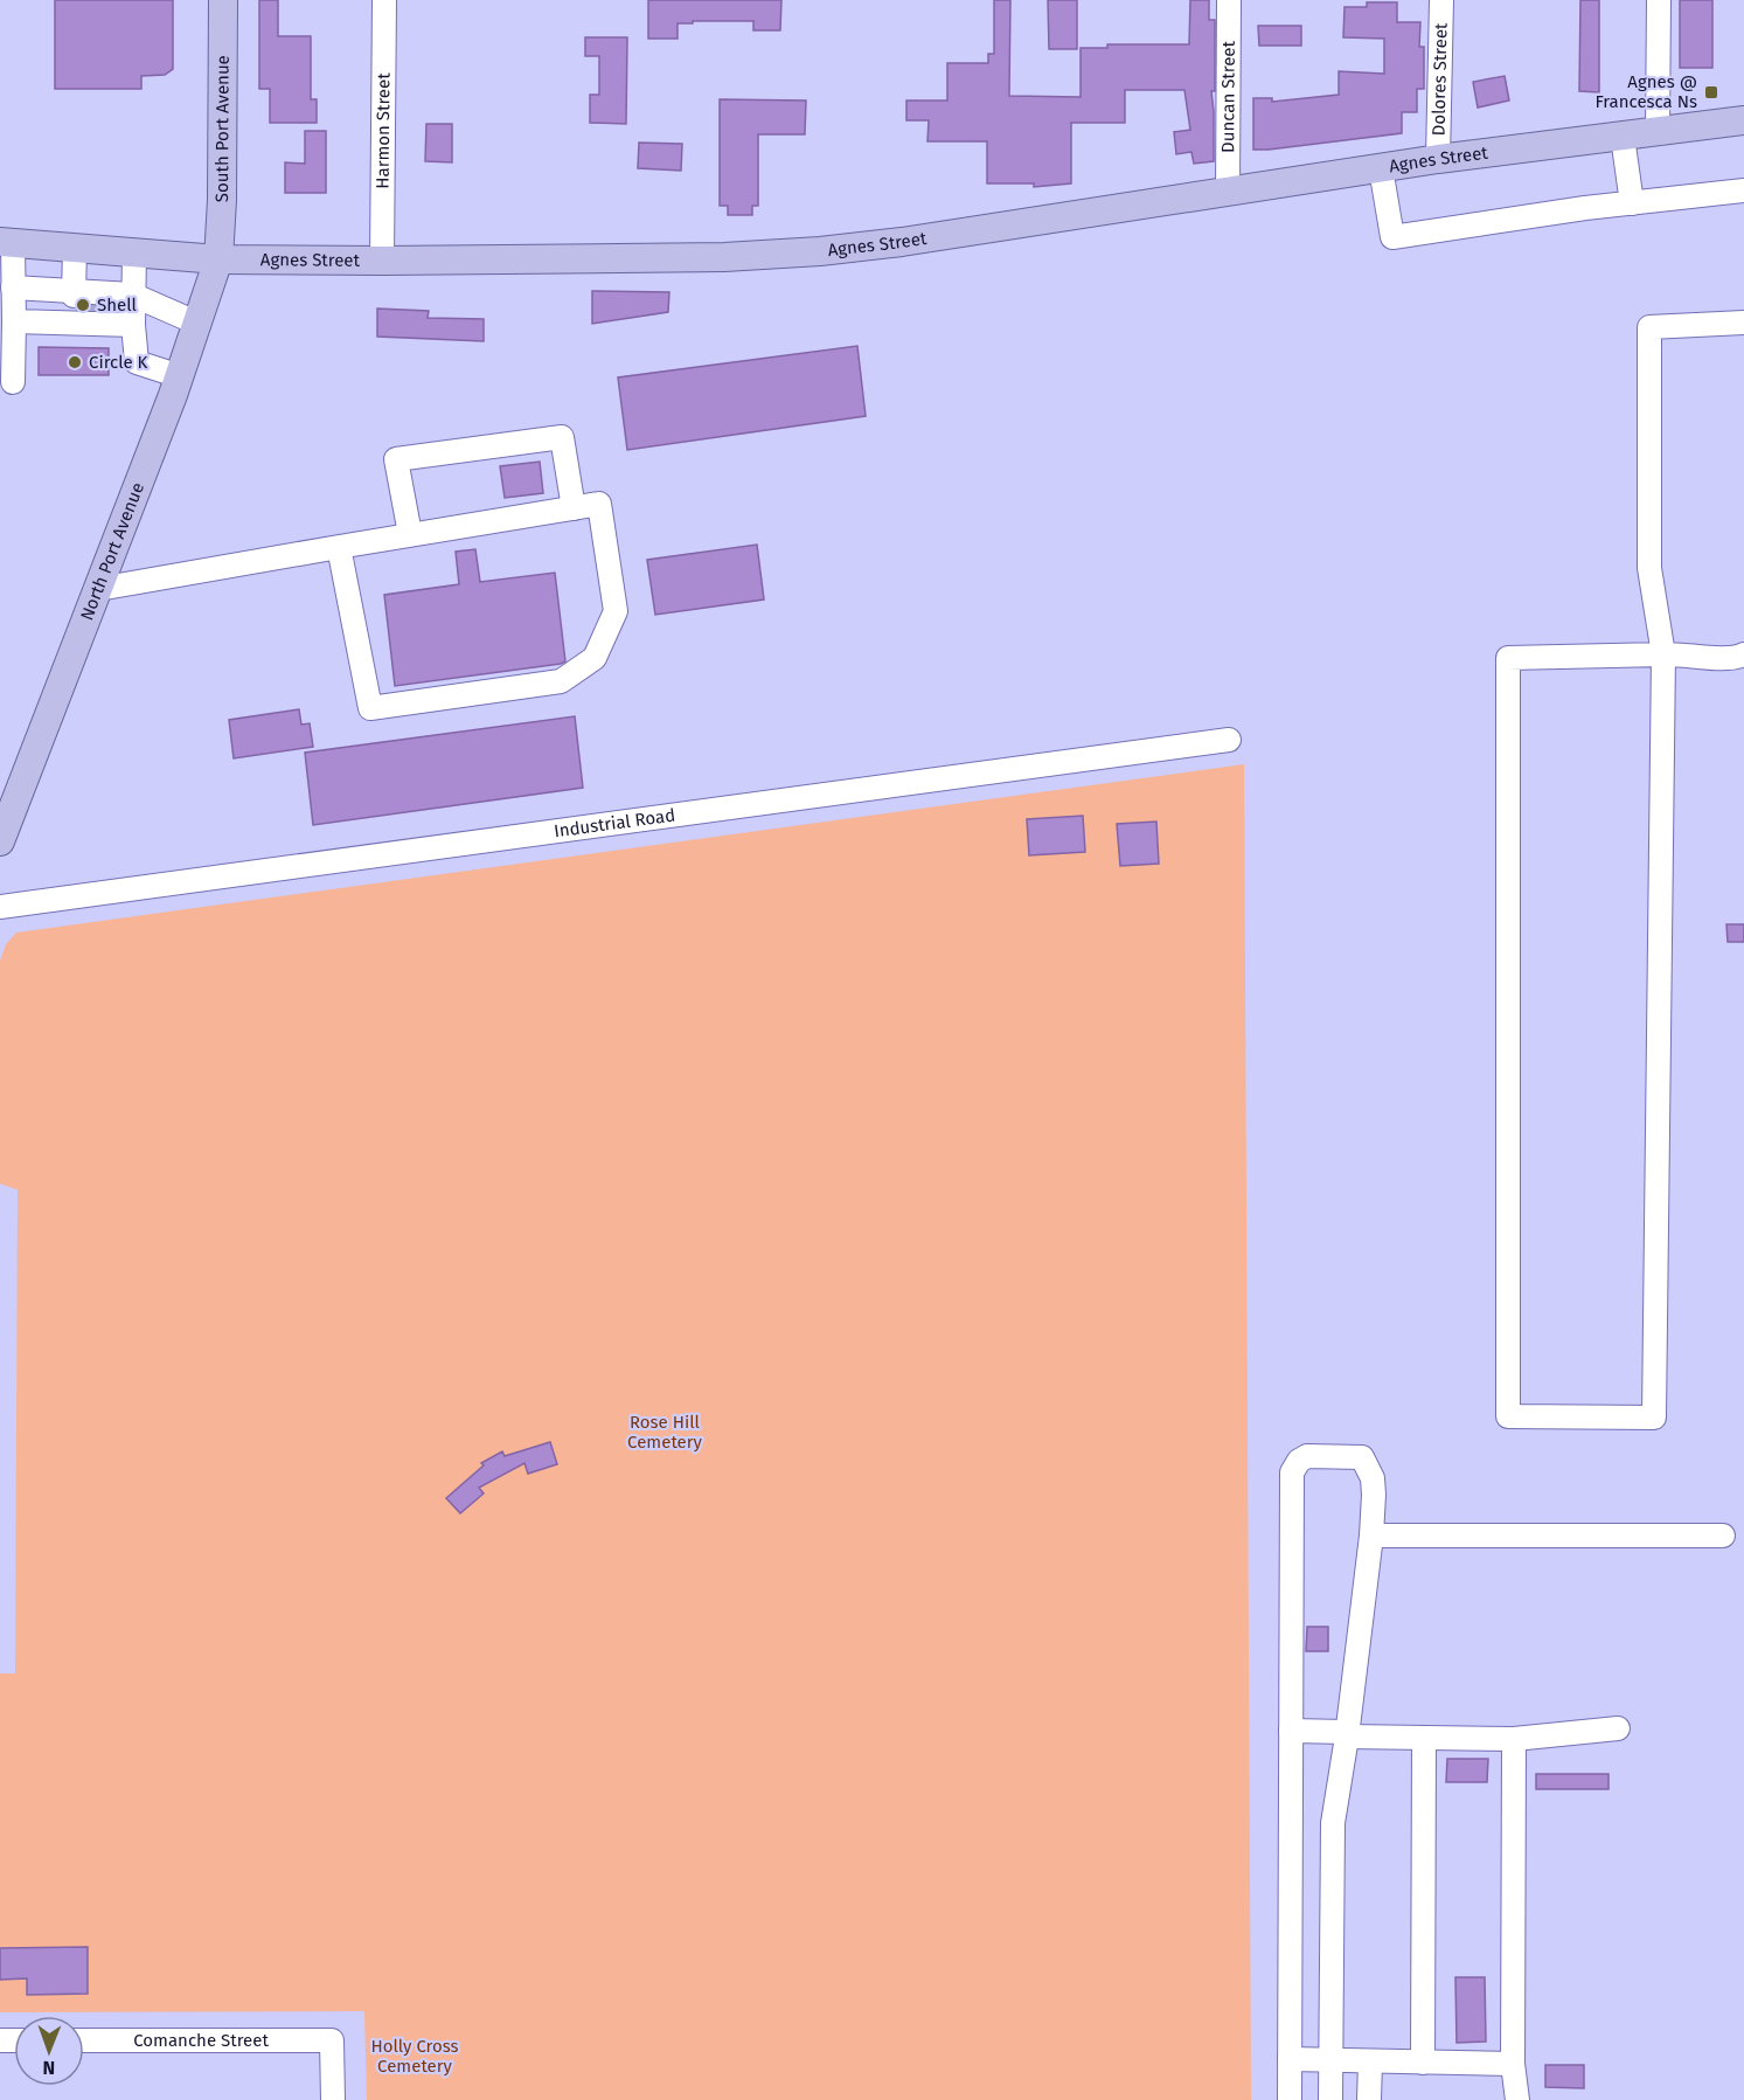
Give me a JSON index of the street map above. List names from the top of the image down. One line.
{"streets":{"main road":["South Port Avenue","Agnes Street","North Port Avenue"],"street":["Dolores Street","Duncan Street","Harmon Street","Industrial Road","Comanche Street"]},"crossings":[["Dolores Street","Agnes Street"],["Duncan Street","Agnes Street"],["South Port Avenue","Agnes Street"],["South Port Avenue","North Port Avenue"],["Harmon Street","Agnes Street"],["Agnes Street","North Port Avenue"]],"parks":["Rose Hill Cemetery","Holly Cross Cemetery"],"places":{"transit":["Agnes @ Francesca Ns"],"other":["Shell","Circle K"]},"north":"bottom"}
